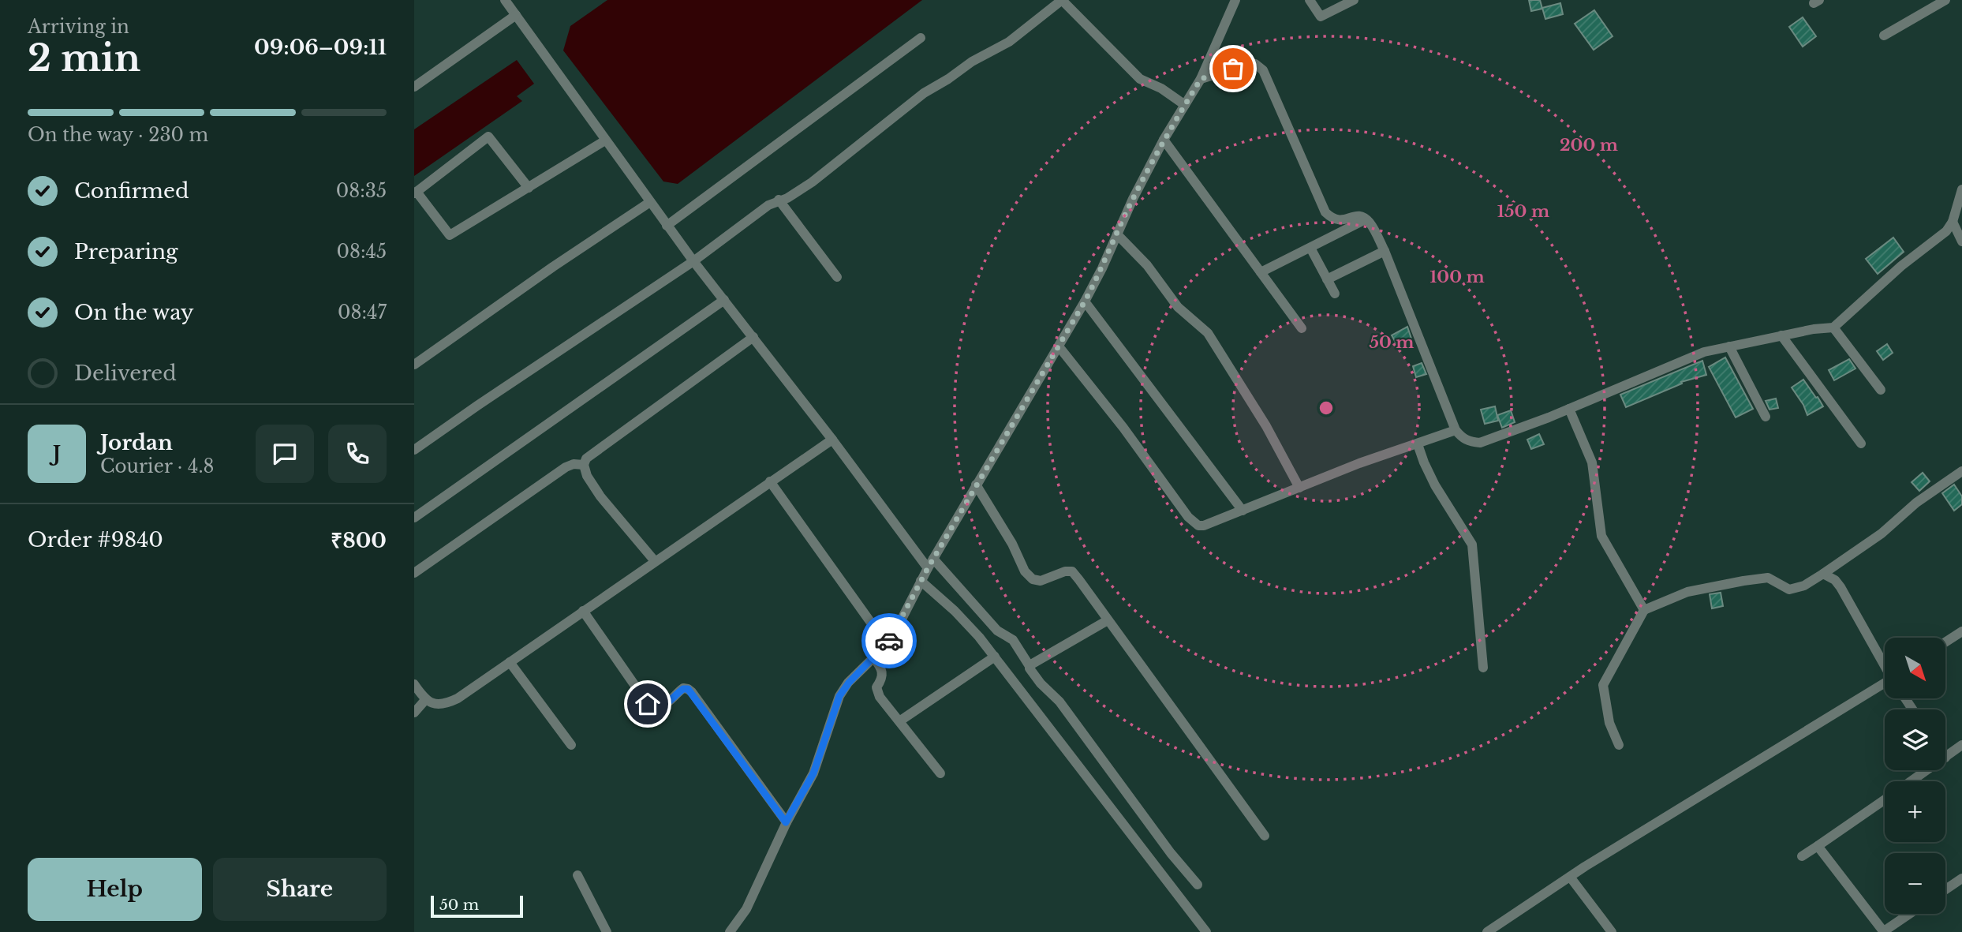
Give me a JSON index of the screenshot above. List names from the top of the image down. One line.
{"scale_bar":"50 m","north":"bottom right","page":{"heading":["2 min","Arriving in","09:06–09:11"],"panel":["Jordan","Courier · 4.8","Order #9840","₹800"],"bar":"On the way · 230 m","list":[["Confirmed","08:35"],["Preparing","08:45"],["On the way","08:47"],"Delivered"],"round":"J","map_buttons":["+","−"],"buttons":["Help","Share"],"scale":"50 m"},"rings":["200 m","150 m","100 m","50 m"]}
